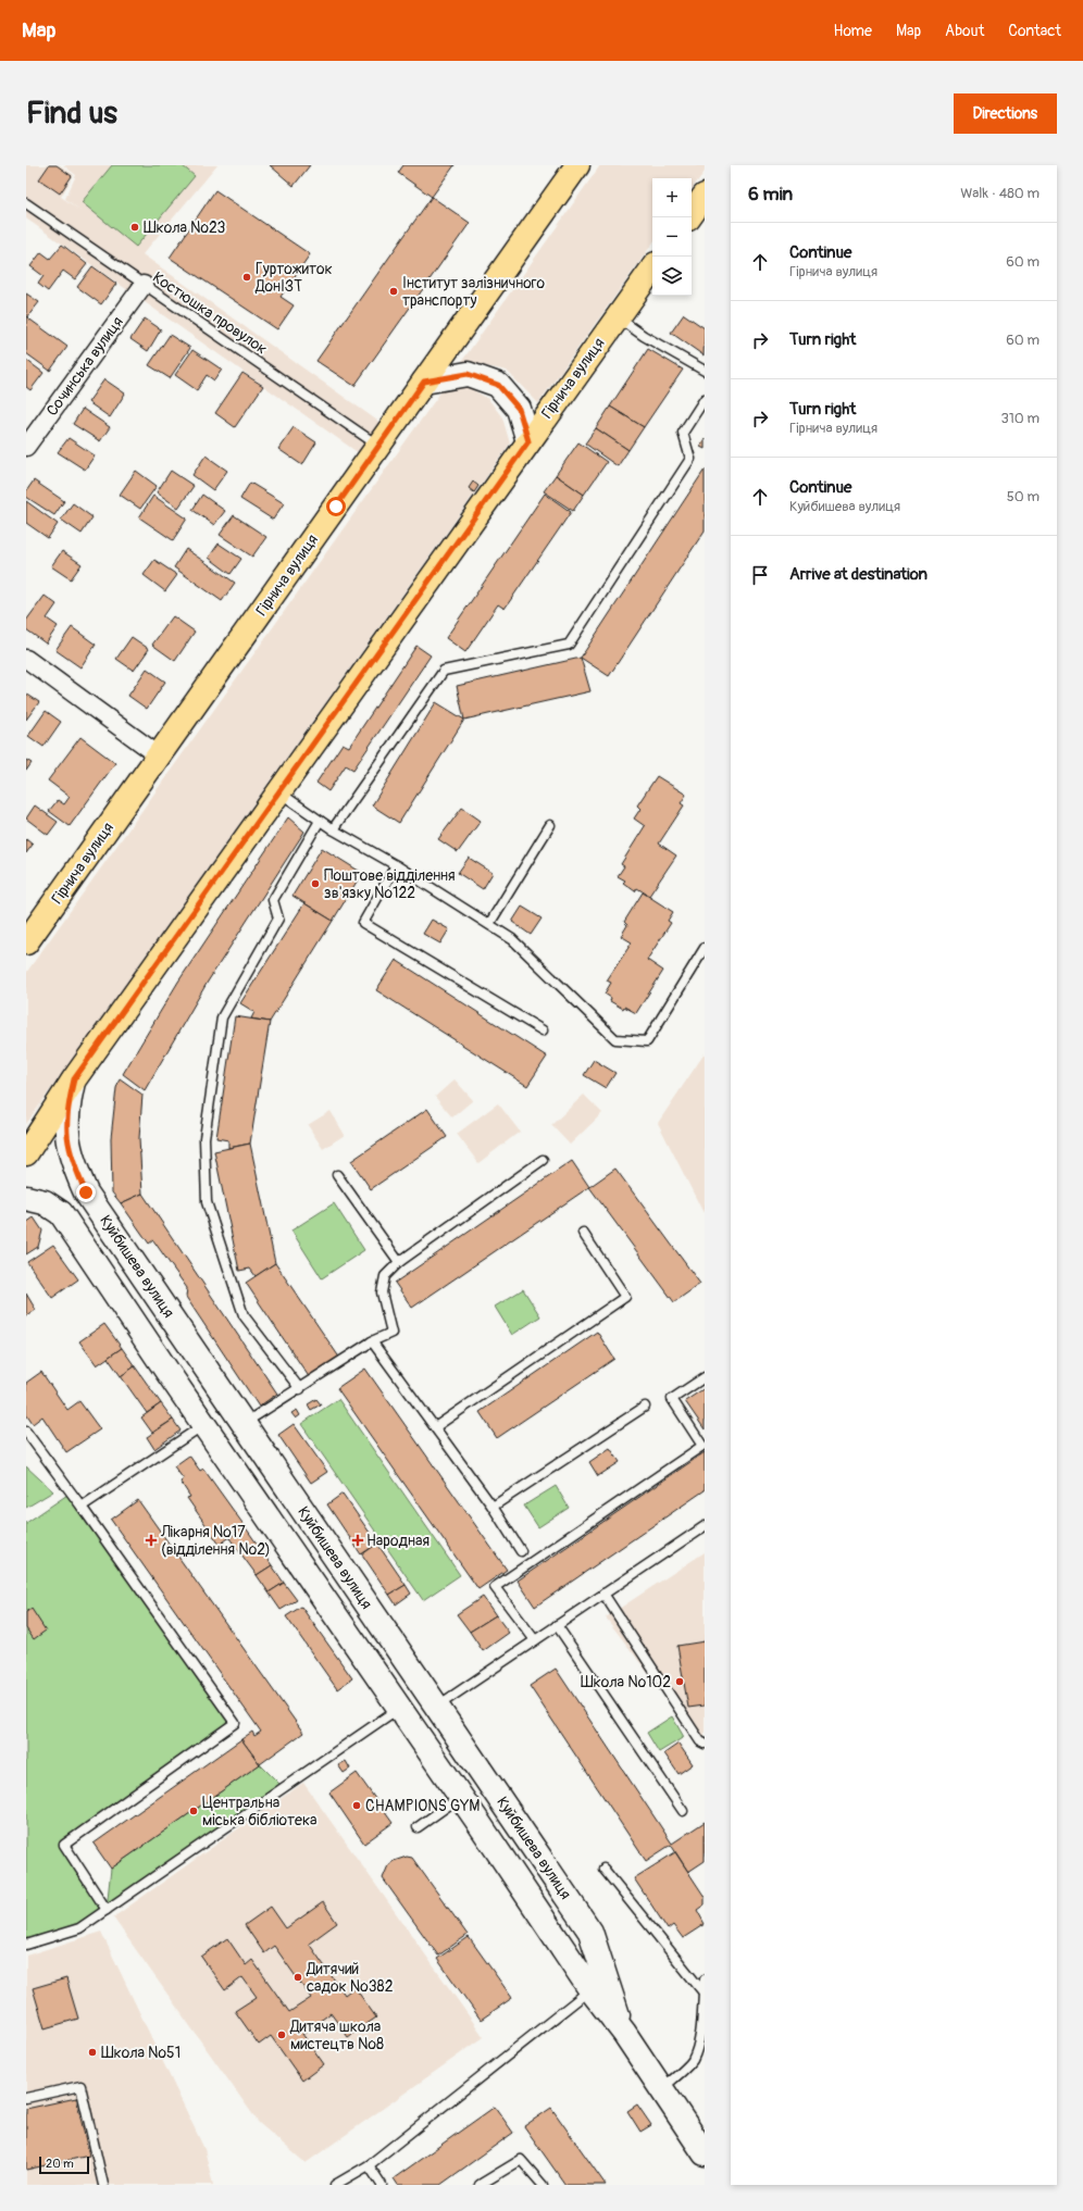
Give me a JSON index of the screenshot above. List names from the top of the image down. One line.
{"streets":{"main road":["Гірнича вулиця","Куйбишева вулиця"],"street":["Сочинська вулиця"],"lane":["Костюшка провулок"]},"crossings":[["Костюшка провулок","Сочинська вулиця"],["Костюшка провулок","Гірнича вулиця"],["Гірнича вулиця","Куйбишева вулиця"]],"places":{"other":["Школа №23","Гуртожиток ДонІЗТ","Інститут залізничного транспорту","Поштове відділення зв'язку №122","Школа №102","CHAMPIONS GYM","Центральна міська бібліотека","Дитячий садок №382","Дитяча школа мистецтв №8","Школа №51"],"health":["Лікарня №17 (відділення №2)","Народная"]},"scale_bar":"20 m","page":{"header":"Map","nav":["Home","Map","About","Contact"],"buttons":"Directions","title":"Find us","heading":["6 min","Walk · 480 m"],"map_buttons":["+","−"],"list":[["Continue","Гірнича вулиця","60 m"],["Turn right","60 m"],["Turn right","Гірнича вулиця","310 m"],["Continue","Куйбишева вулиця","50 m"],"Arrive at destination"],"scale":"20 m"}}
